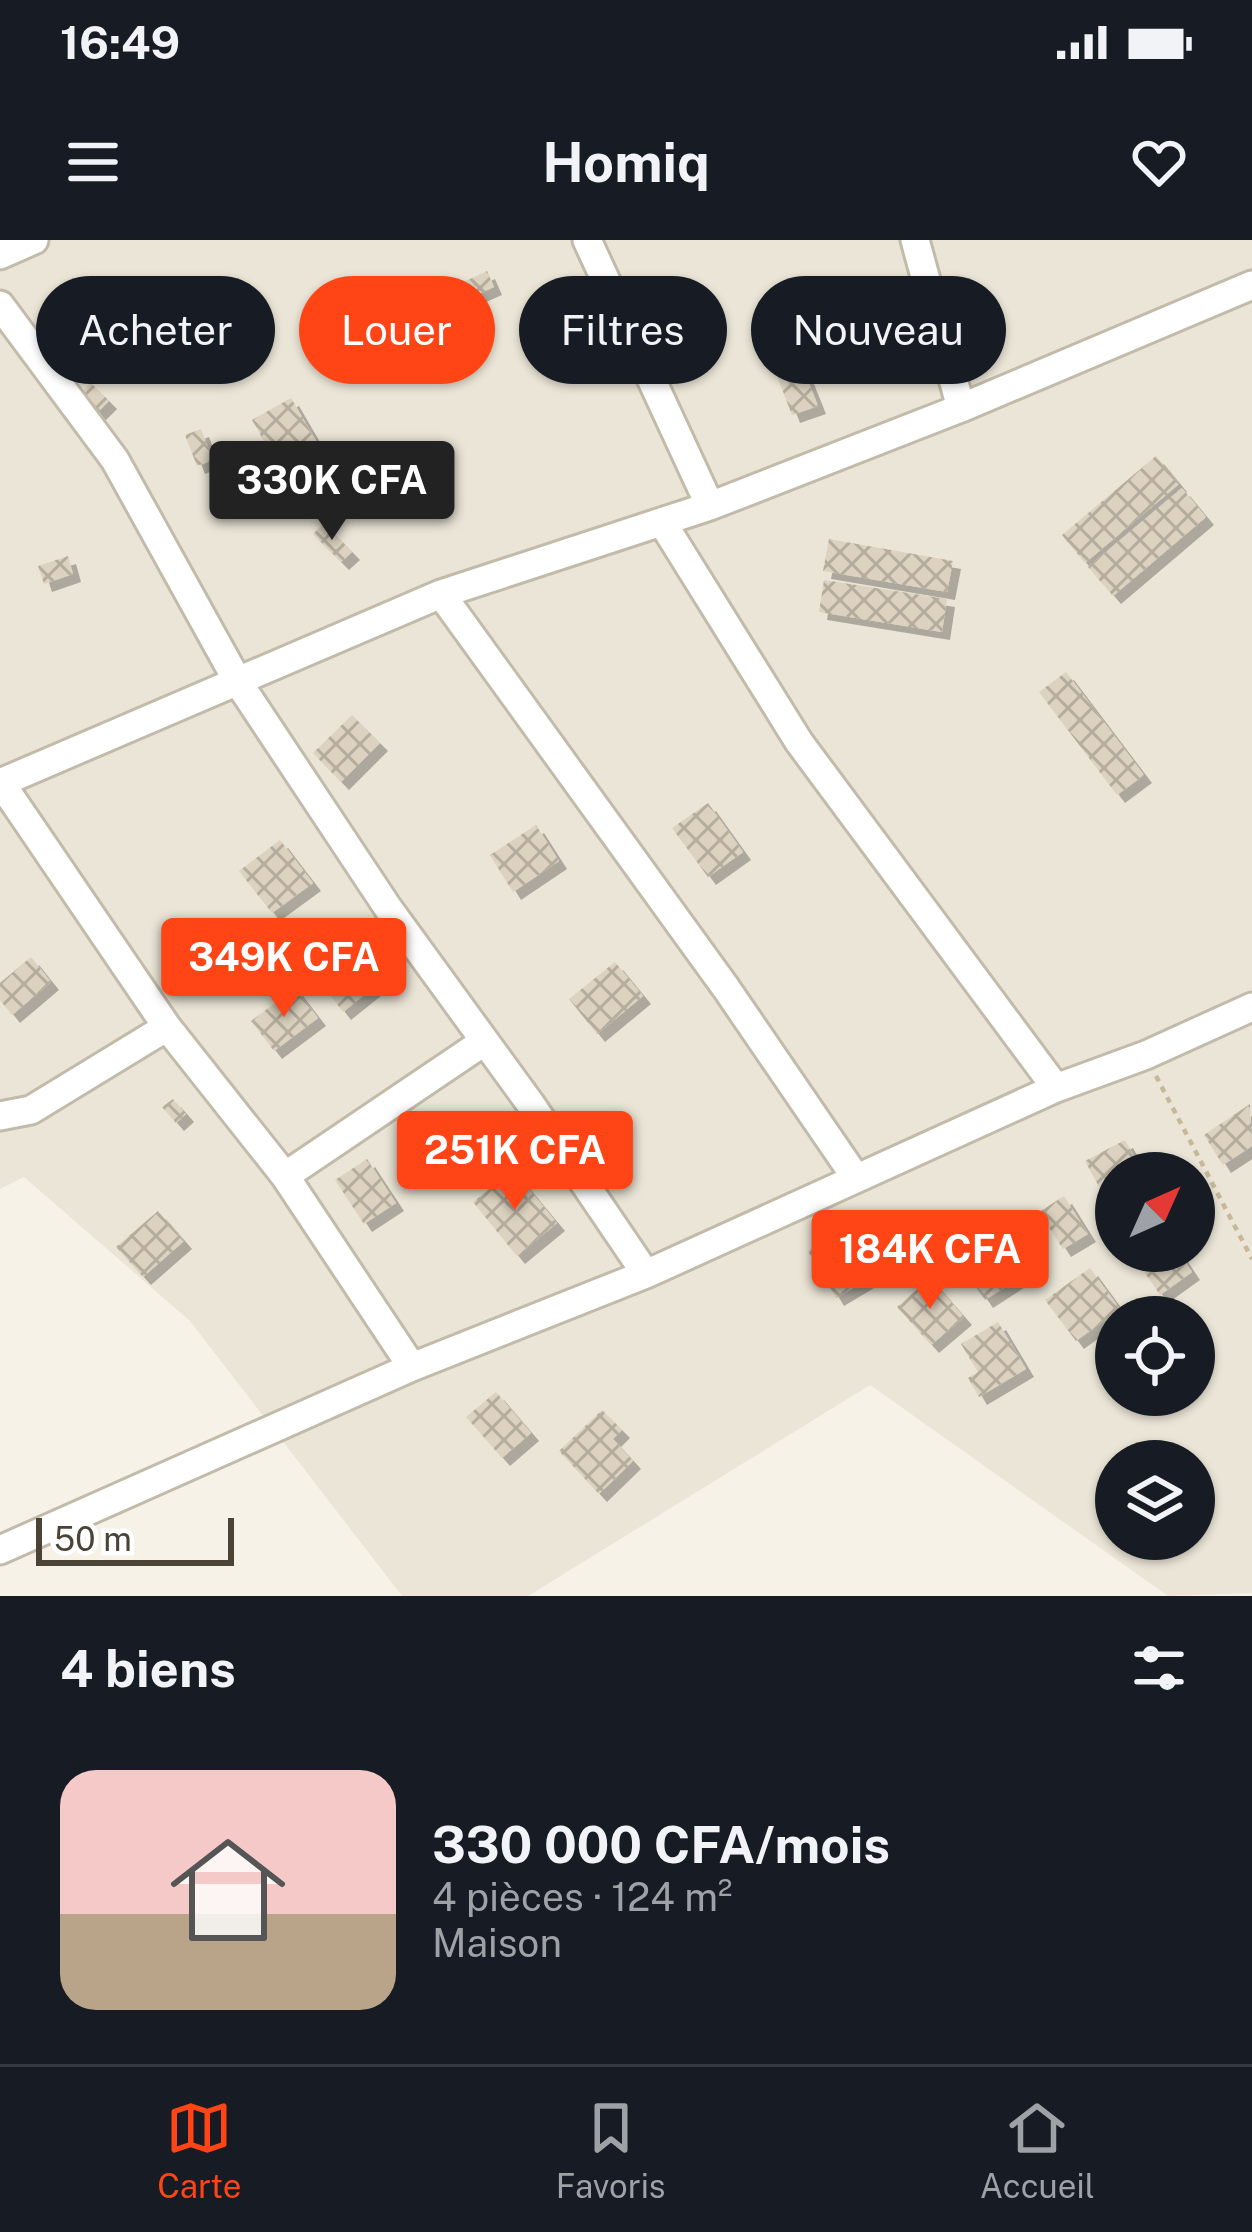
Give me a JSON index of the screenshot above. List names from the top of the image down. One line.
{"scale_bar":"50 m","north":"top right","page":{"status":"16:49","header":"Homiq","chip":["Acheter","Louer","Filtres","Nouveau"],"price":["330K CFA","349K CFA","251K CFA","184K CFA"],"scale":"50 m","heading":"4 biens","list":[{"name":"330 000 CFA/mois","note":"4 pièces · 124 m² · Maison"}],"tabs":["Carte","Favoris","Accueil"]}}
